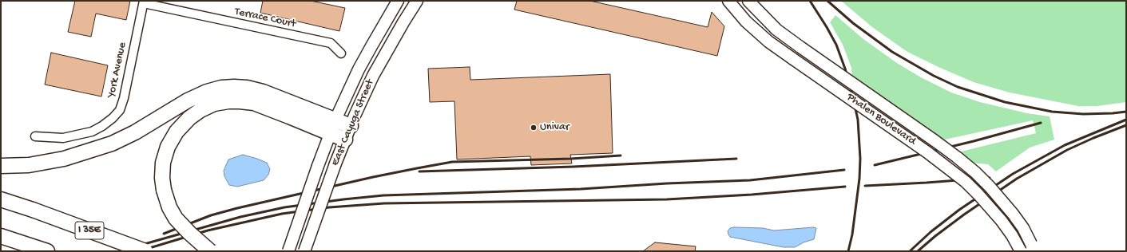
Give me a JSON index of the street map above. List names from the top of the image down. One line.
{"streets":{"highway":["I 35E"],"main road":["Phalen Boulevard","East Cayuga Street"],"street":["Terrace Court","York Avenue"]},"crossings":[["Terrace Court","York Avenue"]],"places":["Univar"]}
